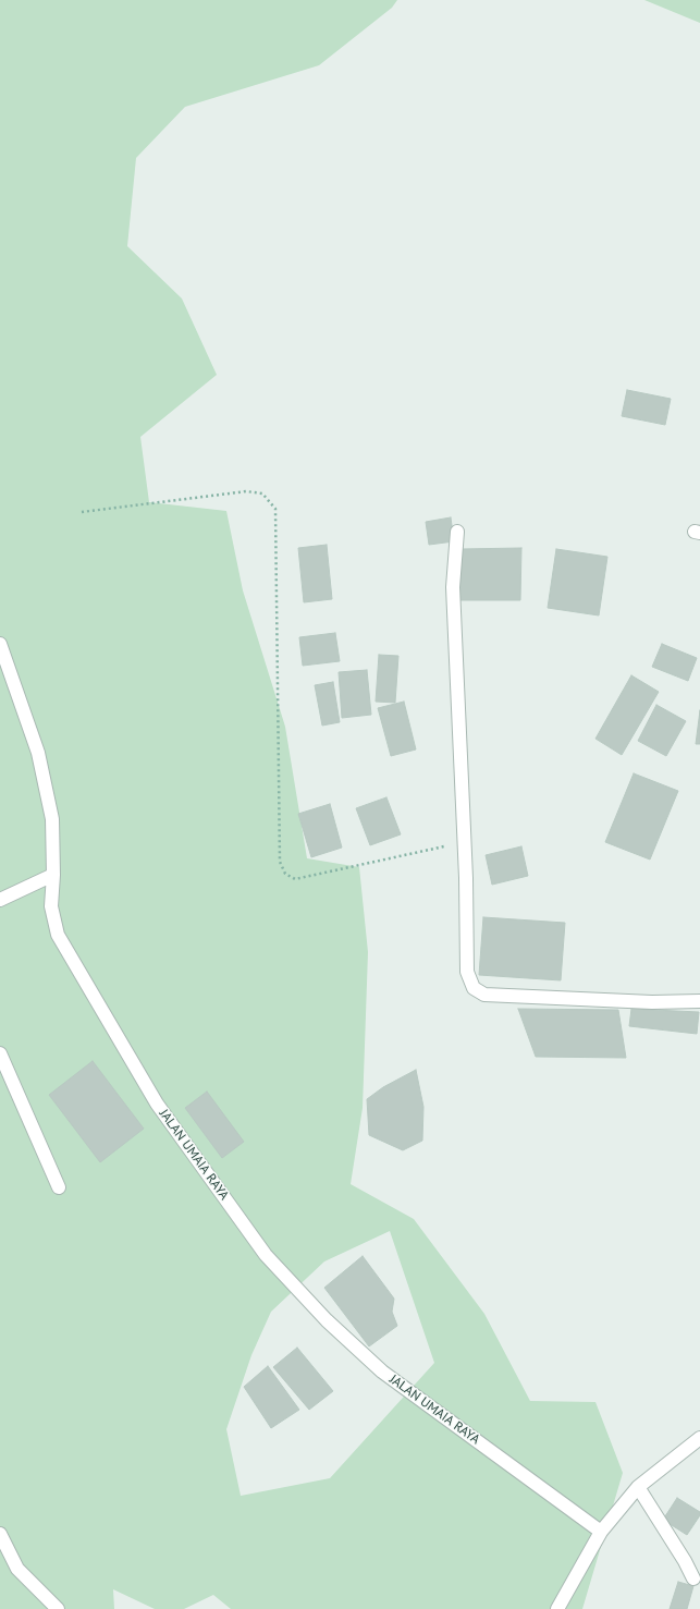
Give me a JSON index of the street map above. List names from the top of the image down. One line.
{"streets":{"street":["JALAN UMAIA RAYA"]}}
